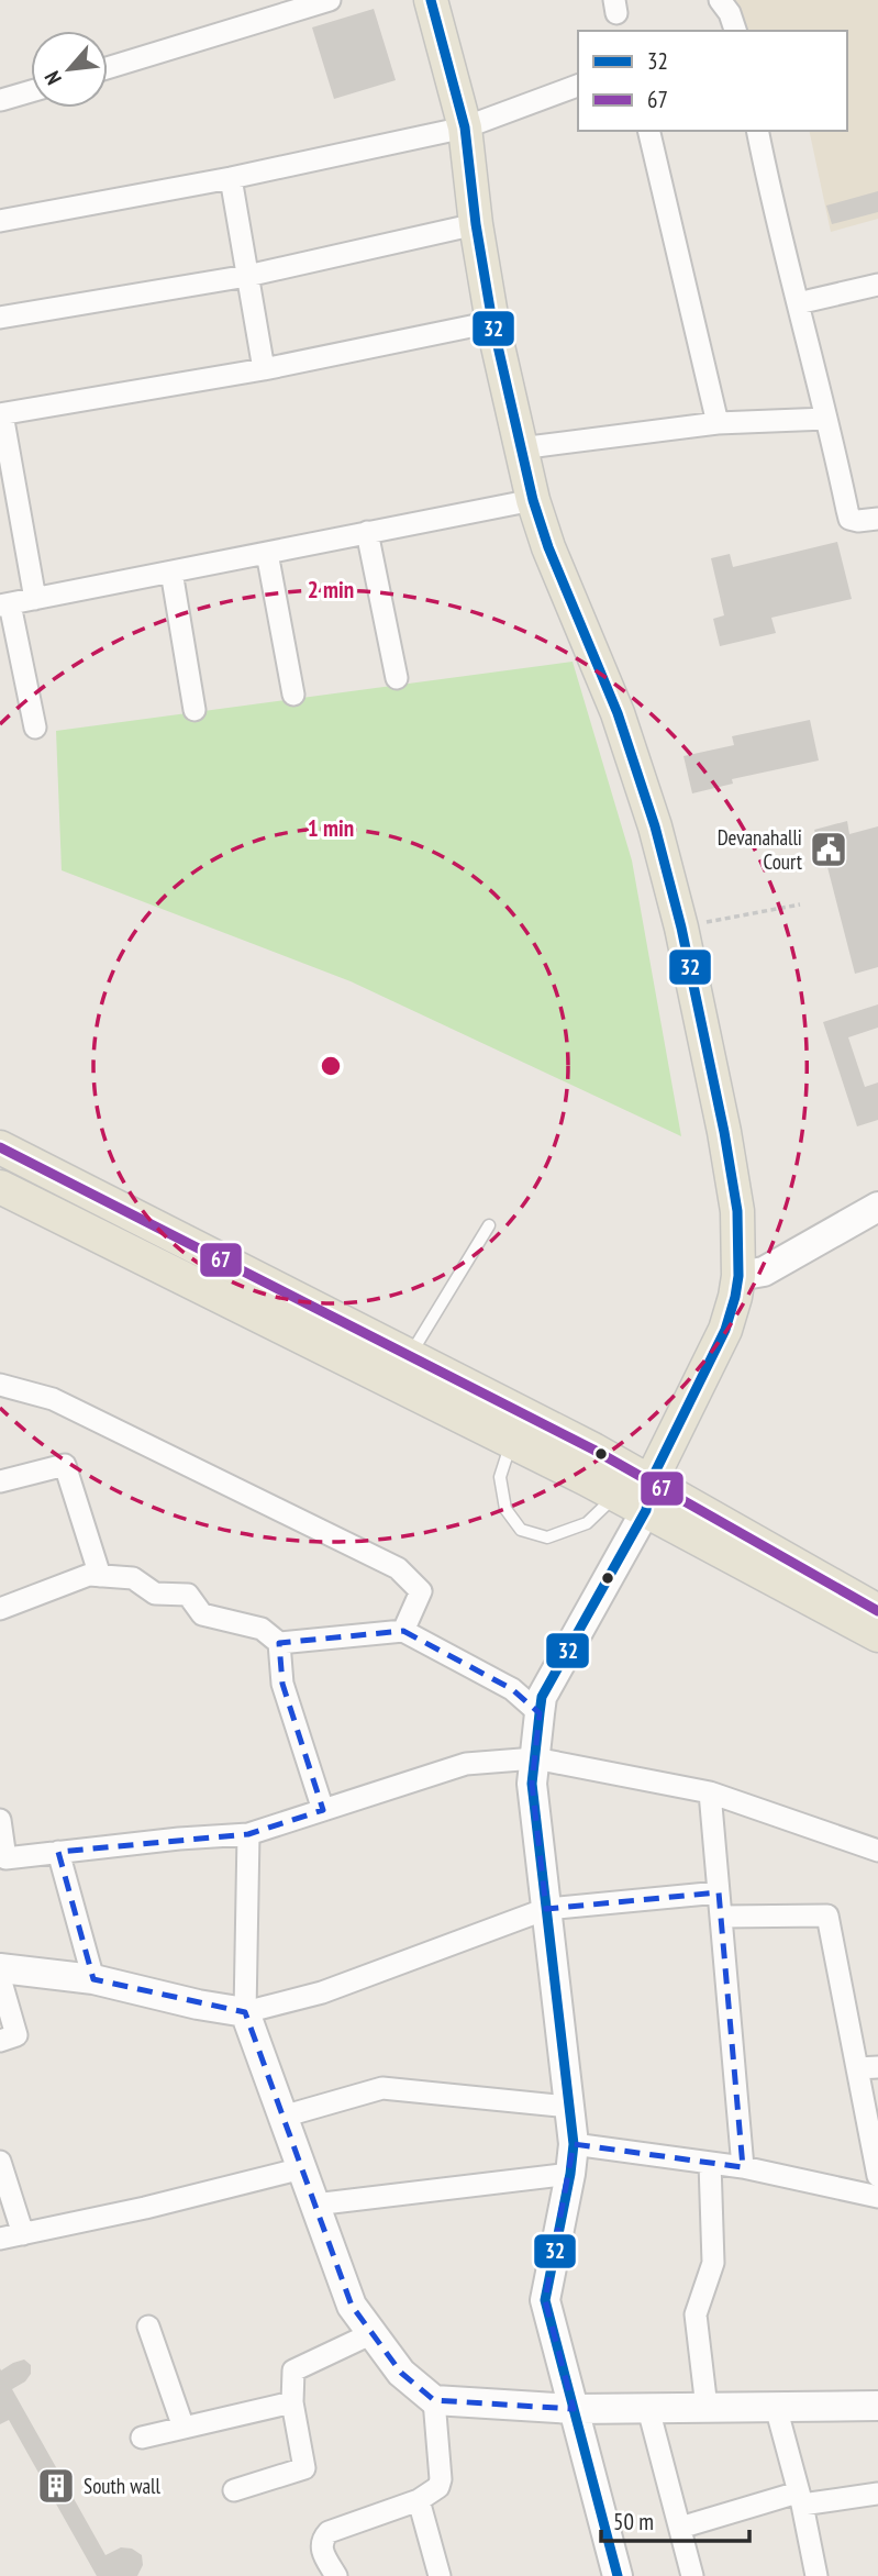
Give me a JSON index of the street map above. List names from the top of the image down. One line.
{"places":{"public building":["Devanahalli Court"],"building":["South wall"]},"lines":["transit line 32","transit line 67"],"legend":["32","67"],"scale_bar":"50 m","north":"bottom left","rings":["2 min","1 min"]}
